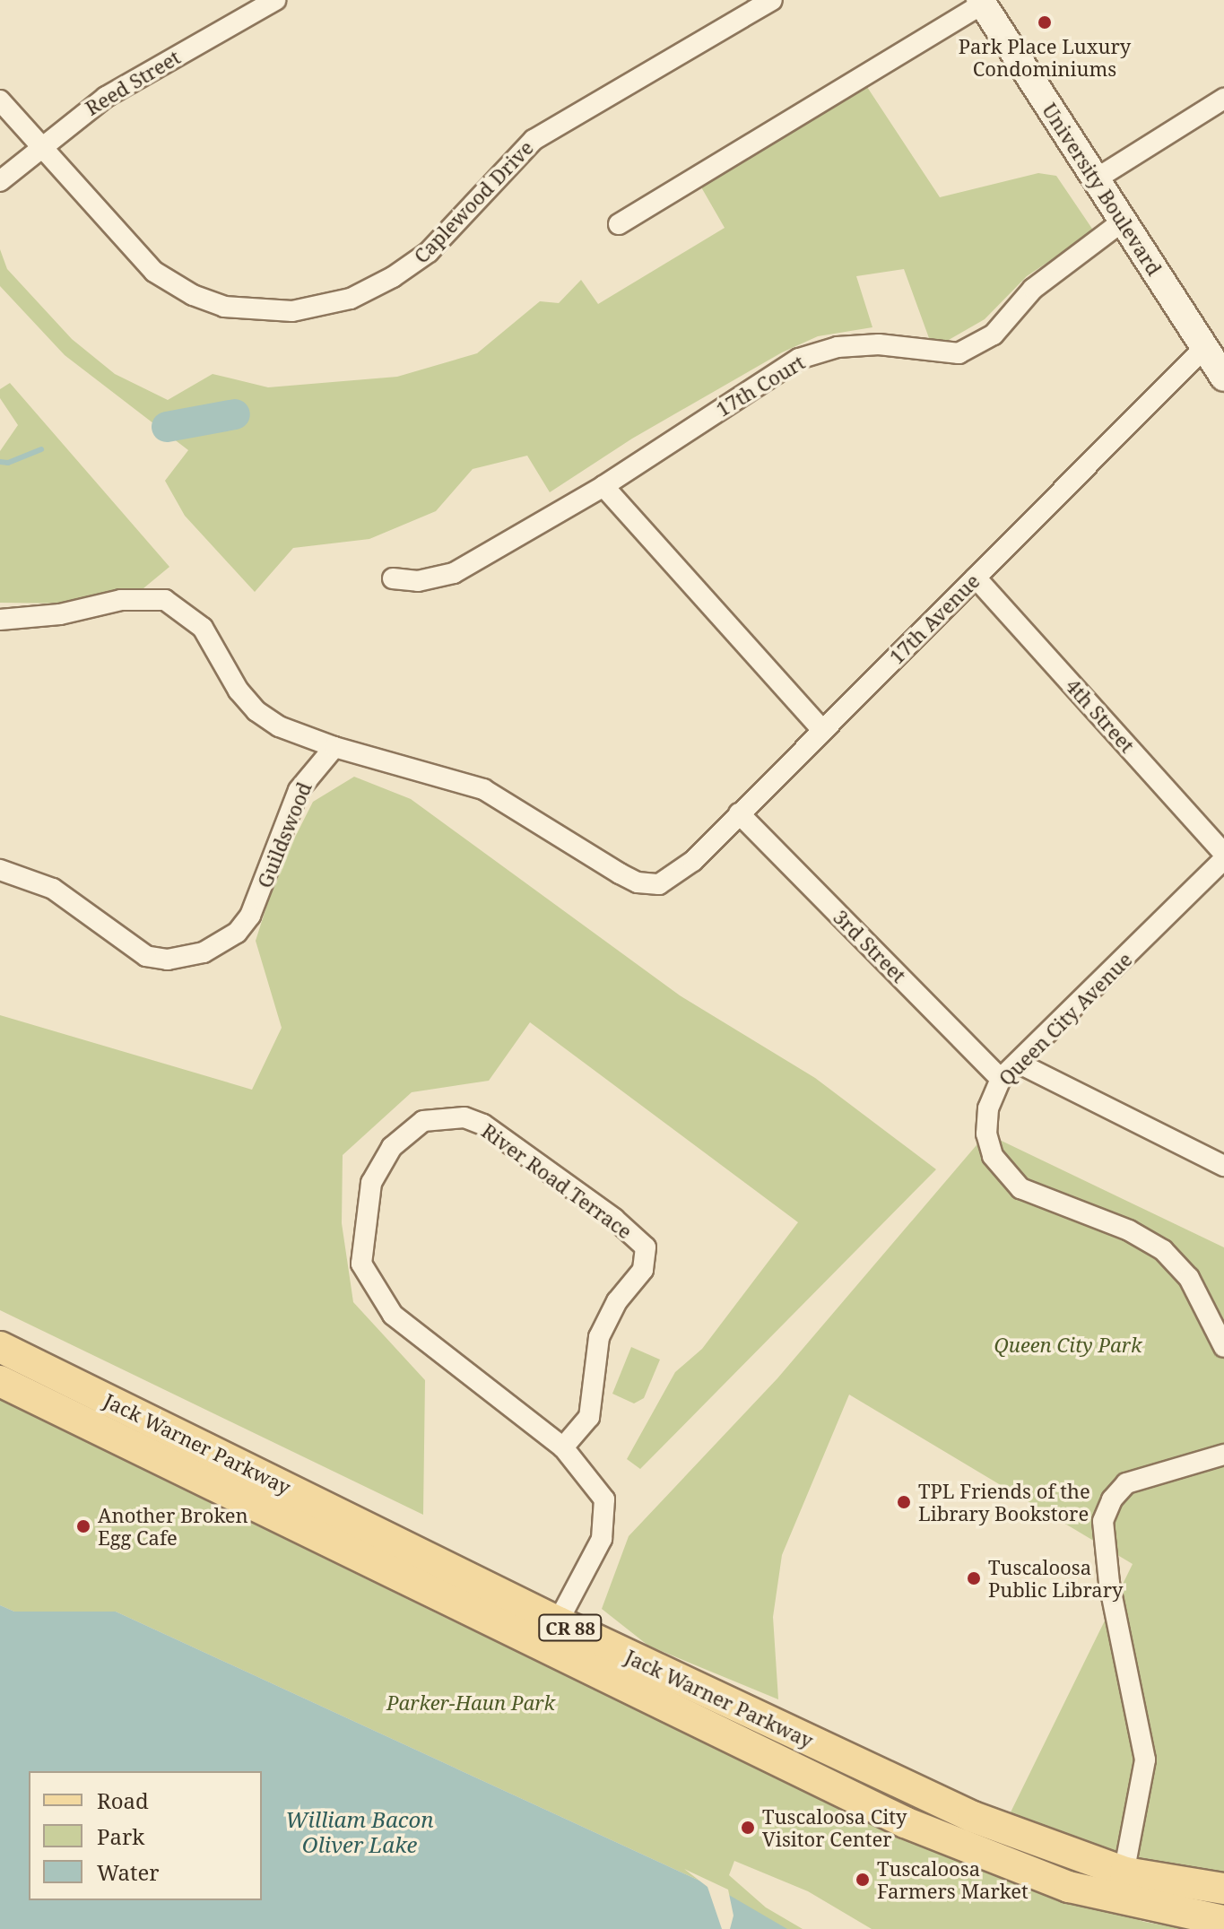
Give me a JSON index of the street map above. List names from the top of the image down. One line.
{"streets":{"main road":["University Boulevard","Jack Warner Parkway","CR 88"],"street":["Reed Street","Caplewood Drive","17th Court","17th Avenue","4th Street","Guildswood","3rd Street","Queen City Avenue","River Road Terrace"]},"crossings":[["Reed Street","Caplewood Drive"],["University Boulevard","17th Court"],["University Boulevard","17th Avenue"],["17th Avenue","4th Street"],["17th Avenue","Guildswood"],["17th Avenue","3rd Street"],["4th Street","Queen City Avenue"],["3rd Street","Queen City Avenue"],["River Road Terrace","Jack Warner Parkway"]],"water":["William Bacon Oliver Lake"],"parks":["Queen City Park","Parker-Haun Park"],"places":["Park Place Luxury Condominiums","TPL Friends of the Library Bookstore","Another Broken Egg Cafe","Tuscaloosa Public Library","Tuscaloosa City Visitor Center","Tuscaloosa Farmers Market"],"legend":["Road","Park","Water"]}
